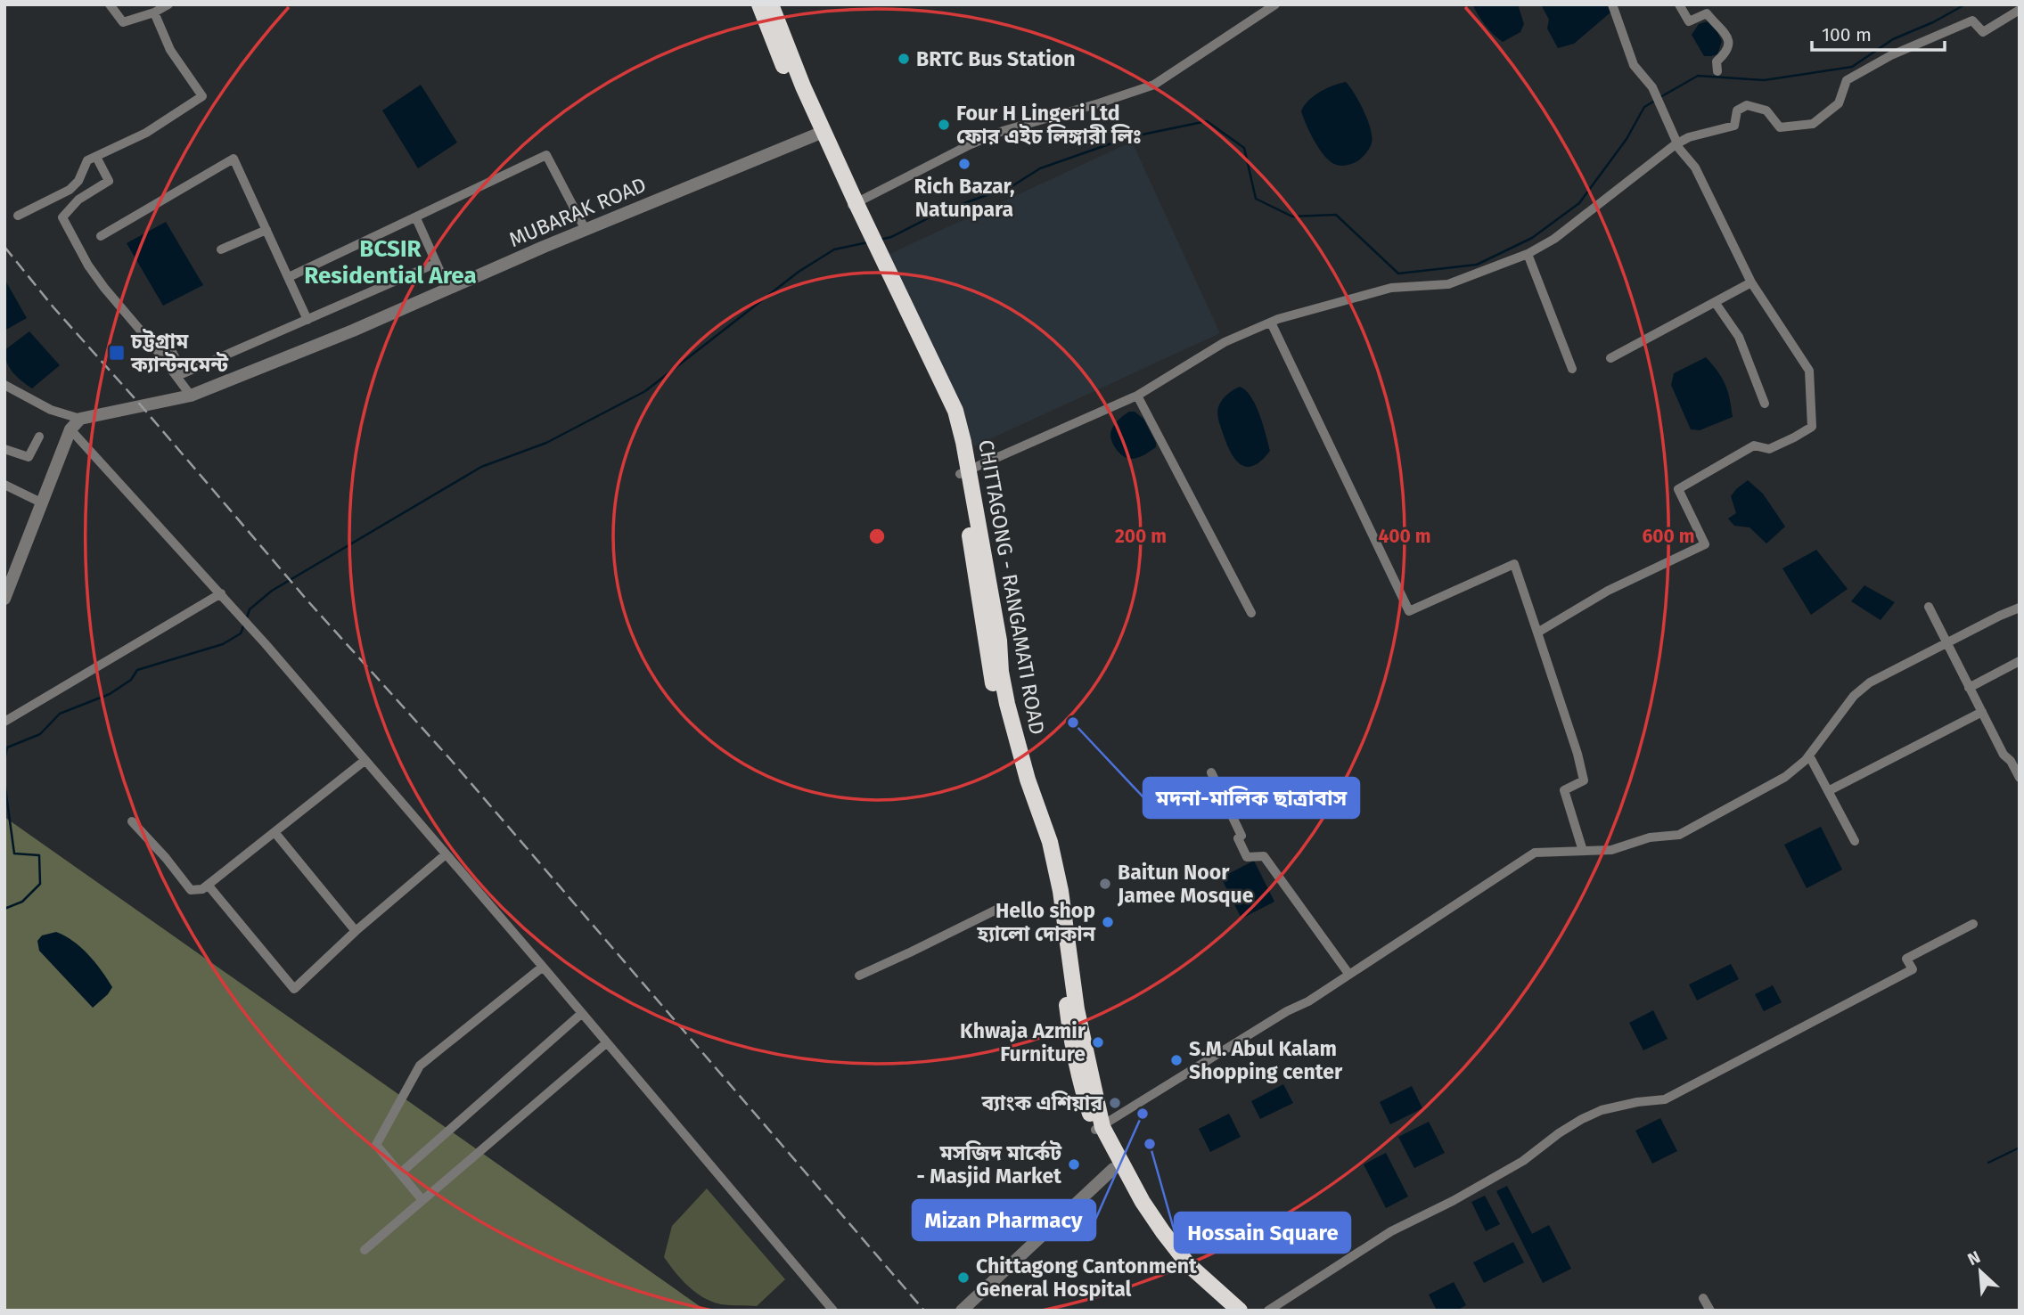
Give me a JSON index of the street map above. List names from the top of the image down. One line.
{"streets":{"highway":["CHITTAGONG - RANGAMATI ROAD"],"street":["MUBARAK ROAD"]},"crossings":[["MUBARAK ROAD","CHITTAGONG - RANGAMATI ROAD"]],"districts":["BCSIR Residential Area"],"places":{"other":["BRTC Bus Station","Four H Lingeri Ltd ফোর এইচ লিঙ্গারী লিঃ","Rich Bazar, Natunpara","মদনা-মালিক ছাত্রাবাস","Baitun Noor Jamee Mosque","Hello shop হ্যালো দোকান","Khwaja Azmir Furniture","S.M. Abul Kalam Shopping center","ব্যাংক এশিয়ার","Mizan Pharmacy","Hossain Square","মসজিদ মার্কেট - Masjid Market","Chittagong Cantonment General Hospital"],"transit":["চট্টগ্রাম ক্যান্টনমেন্ট"]},"scale_bar":"100 m","north":"top left","rings":["200 m","400 m","600 m"]}
